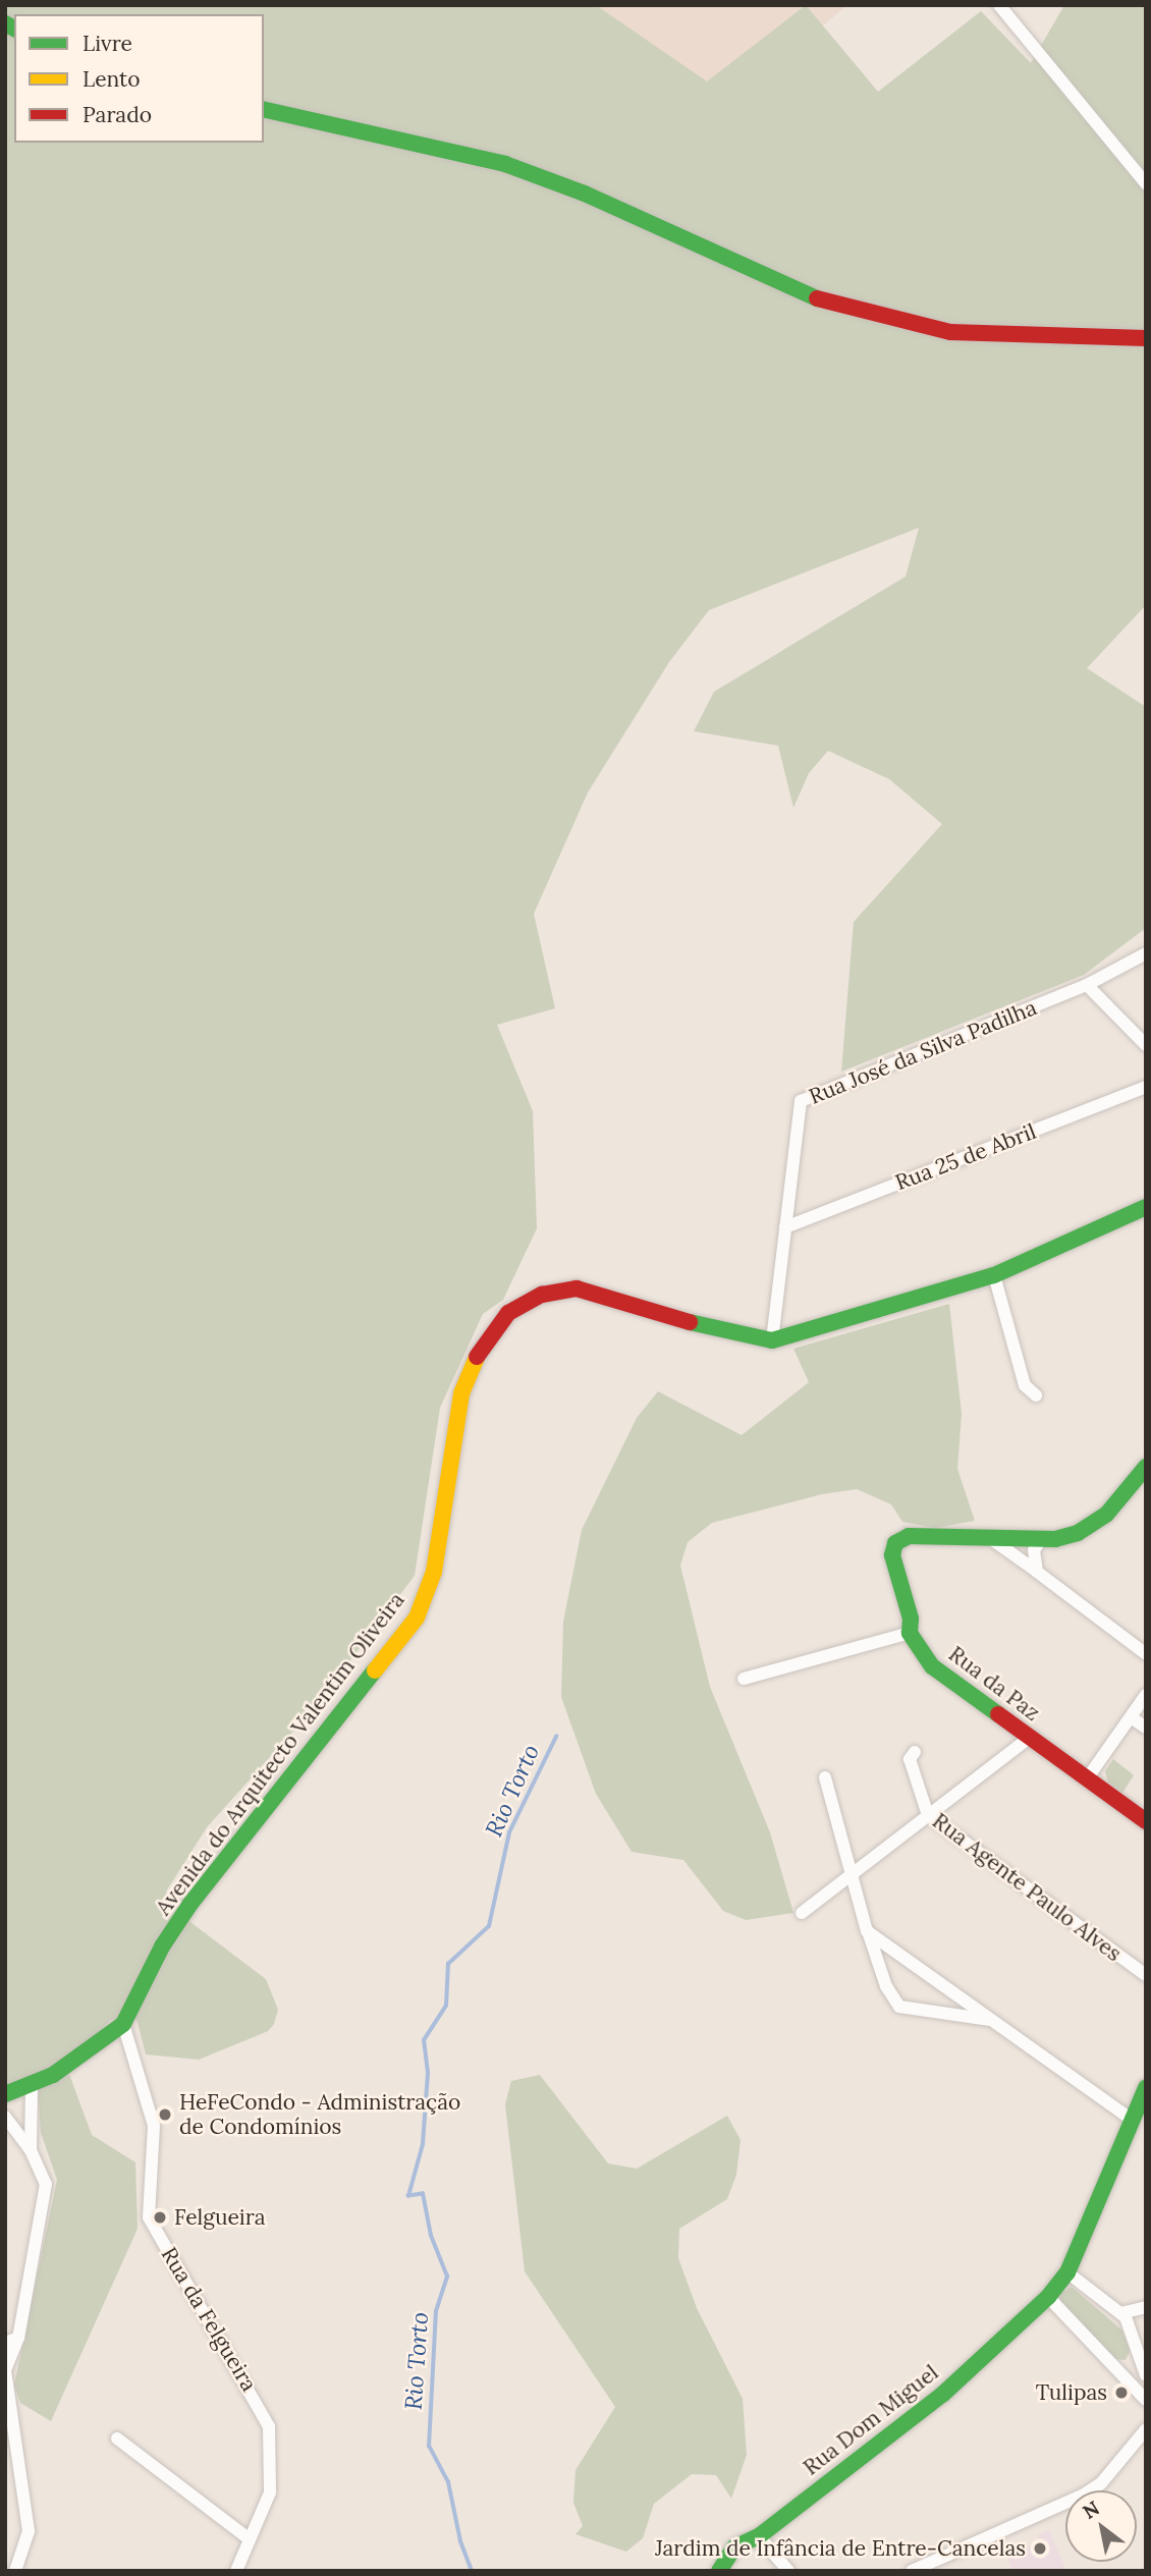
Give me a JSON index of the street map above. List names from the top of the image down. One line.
{"streets":{"street":["Rua José da Silva Padilha","Rua 25 de Abril","Rua da Paz","Avenida do Arquitecto Valentim Oliveira","Rua Agente Paulo Alves","Rua da Felgueira","Rua Dom Miguel"]},"crossings":[["Rua José da Silva Padilha","Rua 25 de Abril"],["Rua José da Silva Padilha","Avenida do Arquitecto Valentim Oliveira"],["Avenida do Arquitecto Valentim Oliveira","Rua da Felgueira"]],"water":["Rio Torto"],"places":["HeFeCondo - Administração de Condomínios","Felgueira","Tulipas","Jardim de Infância de Entre-Cancelas"],"legend":["Livre","Lento","Parado"],"north":"top left"}
